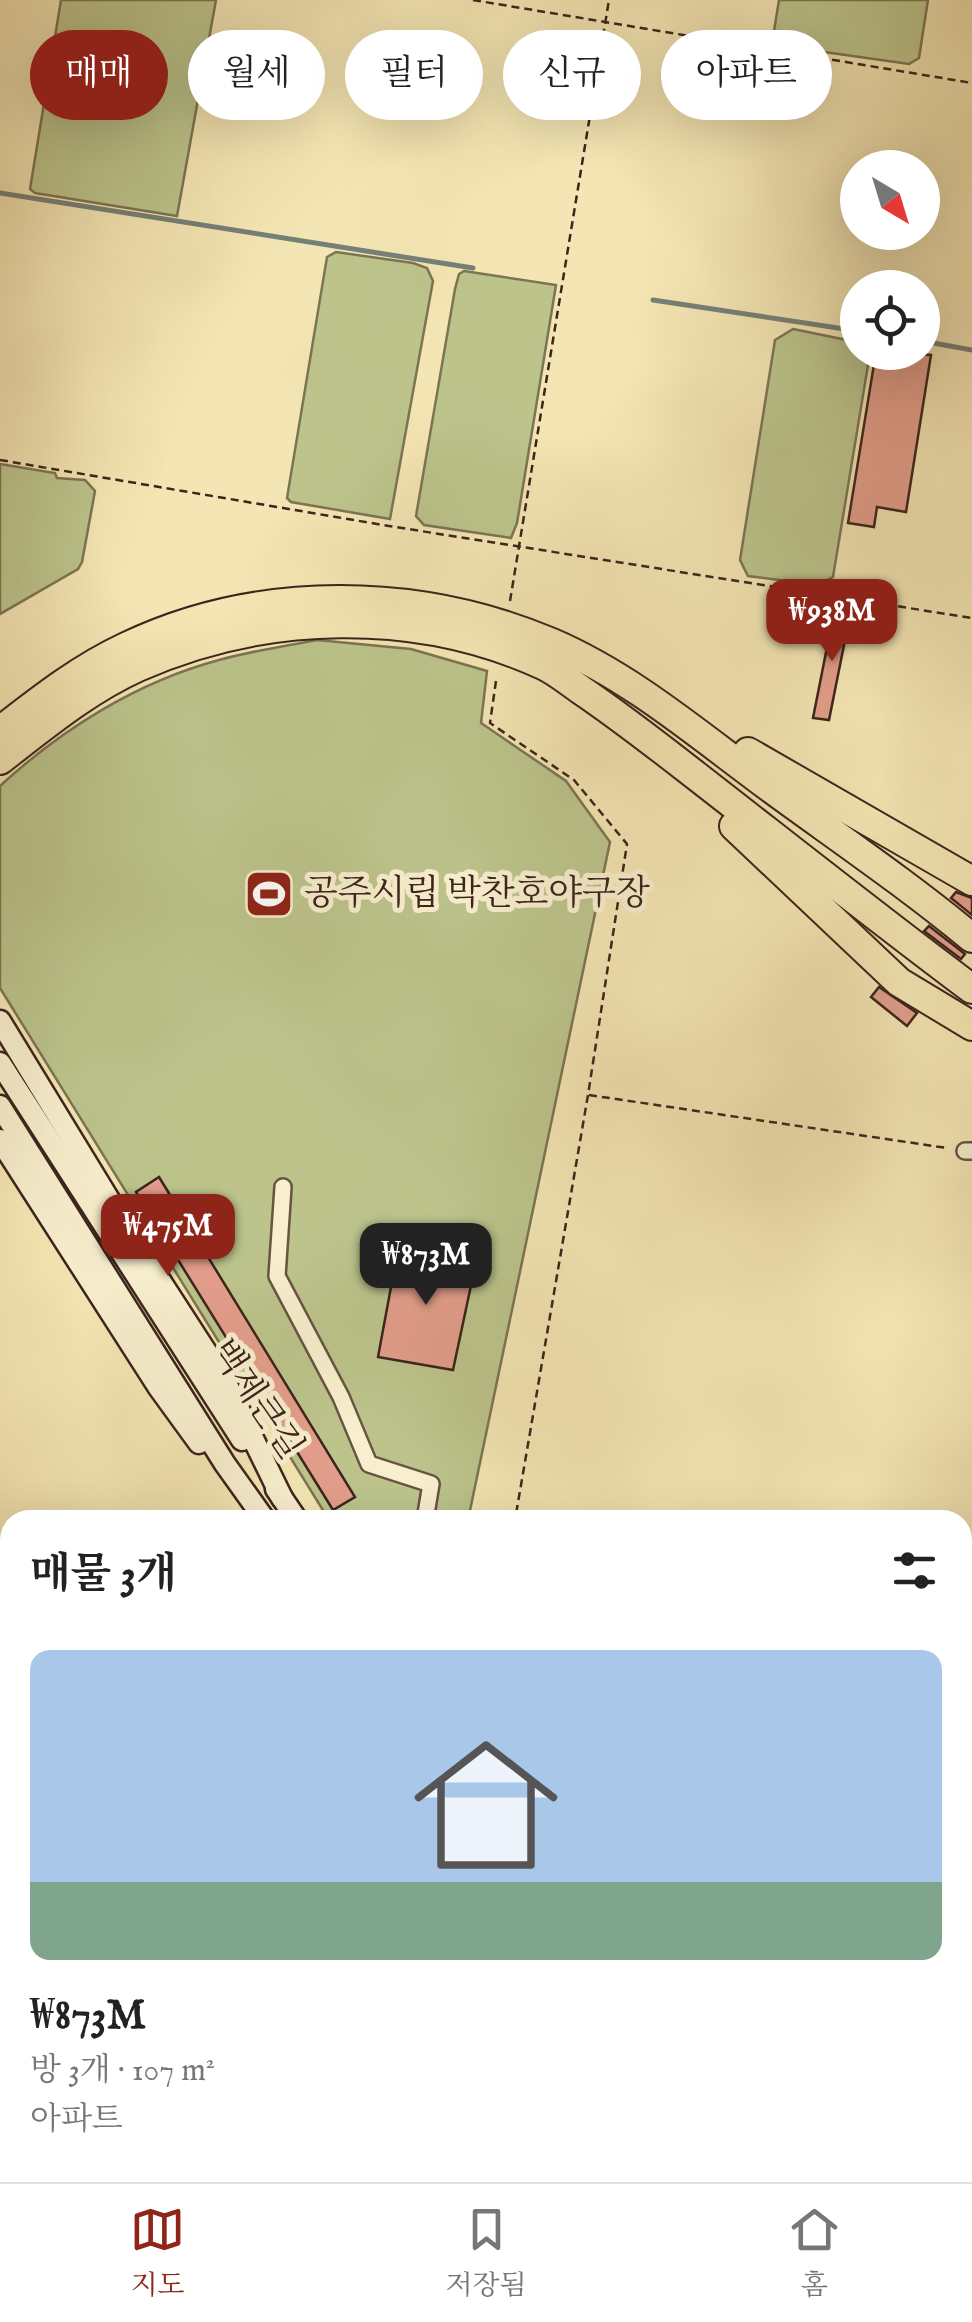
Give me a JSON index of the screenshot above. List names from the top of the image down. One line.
{"streets":{"main road":["백제큰길"]},"places":{"sports":["공주시립 박찬호야구장"]},"north":"bottom right","page":{"chip":["매매","월세","필터","신규","아파트"],"price":["₩938M","₩475M","₩873M"],"heading":"매물 3개","list":[{"name":"₩873M","note":"방 3개 · 107 m² · 아파트"}],"tabs":["지도","저장됨","홈"]}}
